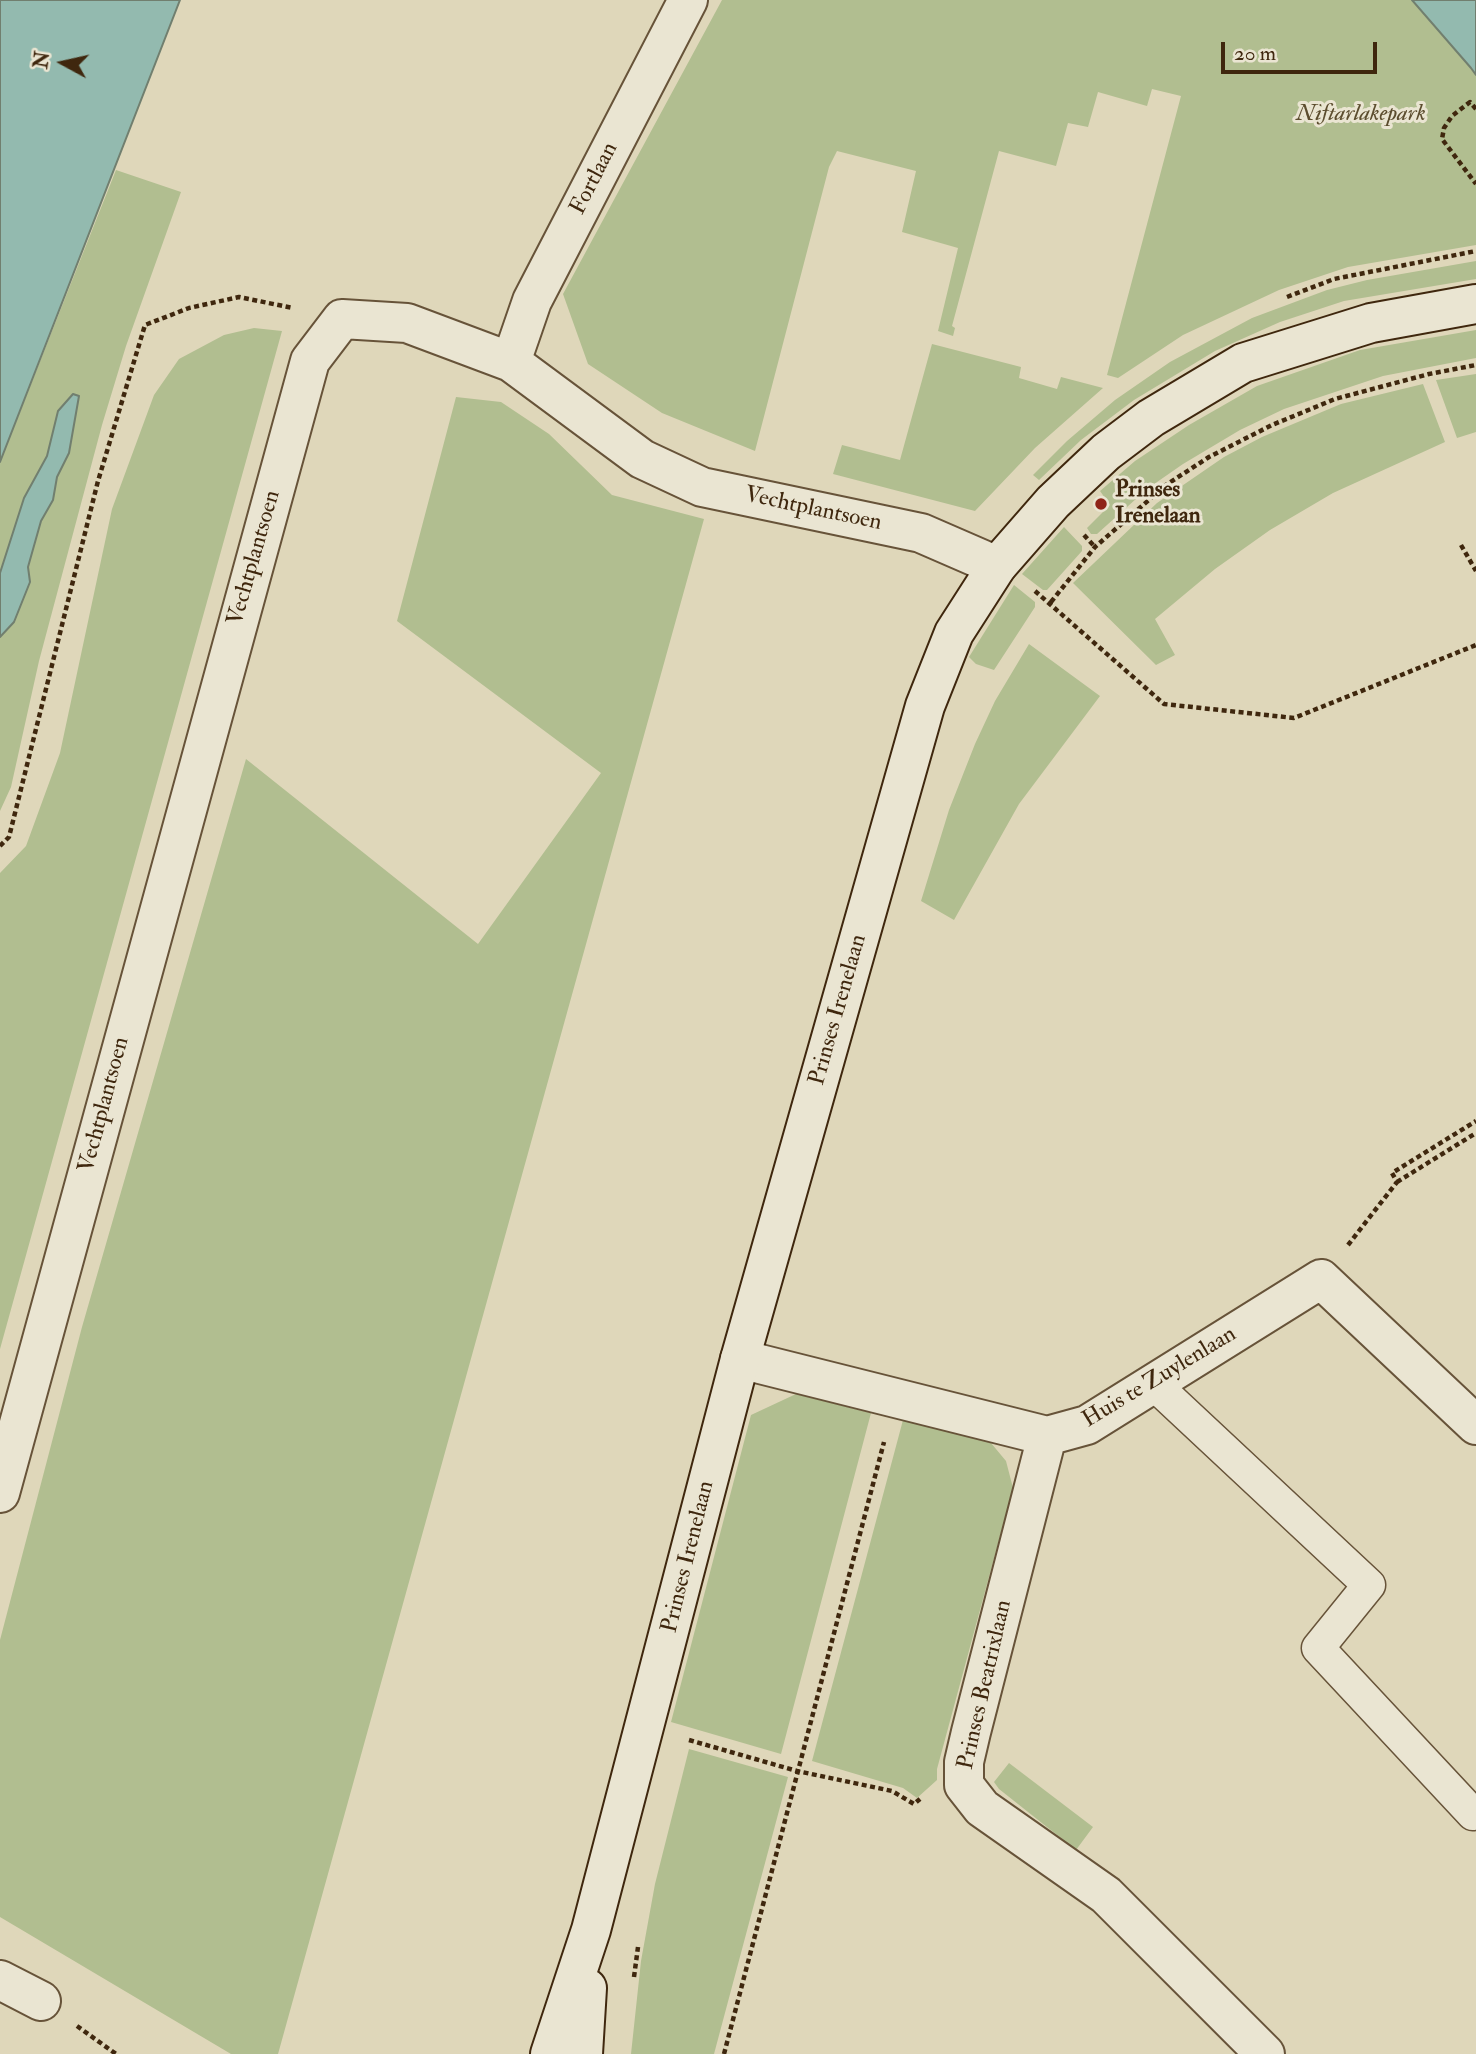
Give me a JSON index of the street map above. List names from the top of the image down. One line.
{"streets":{"street":["Fortlaan","Vechtplantsoen","Prinses Irenelaan","Huis te Zuylenlaan","Prinses Beatrixlaan"]},"crossings":[["Fortlaan","Vechtplantsoen"],["Vechtplantsoen","Prinses Irenelaan"],["Huis te Zuylenlaan","Prinses Beatrixlaan"]],"parks":["Niftarlakepark"],"places":["Prinses Irenelaan"],"scale_bar":"20 m","north":"left"}
